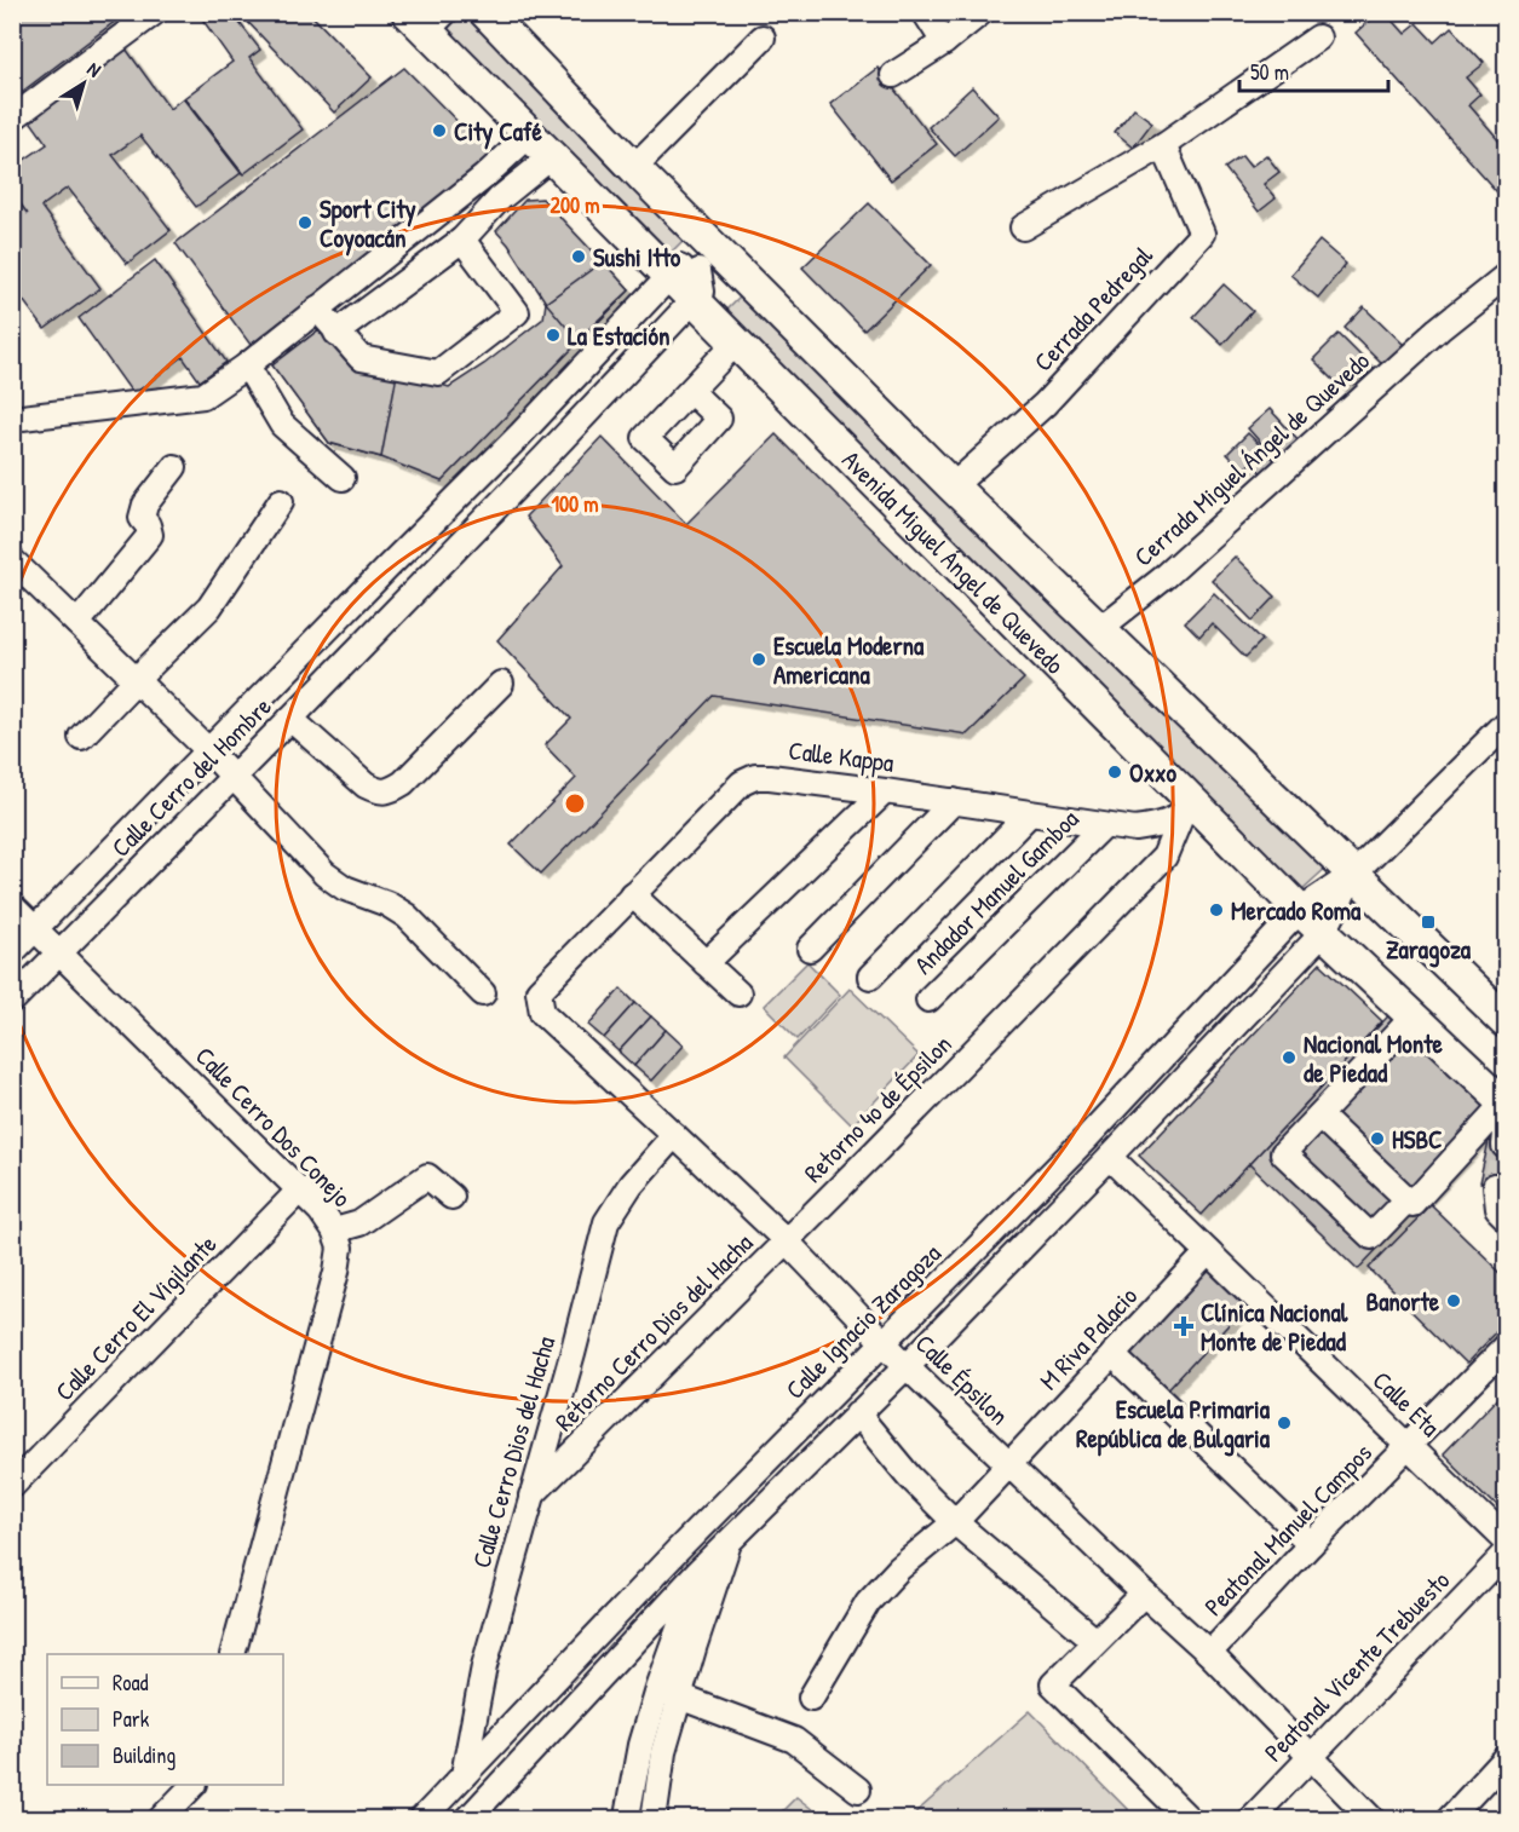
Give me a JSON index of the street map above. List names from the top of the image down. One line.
{"streets":{"main road":["Avenida Miguel Ángel de Quevedo"],"street":["Cerrada Pedregal","Cerrada Miguel Ángel de Quevedo","Calle Kappa","Calle Cerro del Hombre","Andador Manuel Gamboa","Retorno 4o de Épsilon","Calle Cerro Dos Conejo","Calle Cerro El Vigilante","Calle Ignacio Zaragoza","Retorno Cerro Dios del Hacha","M Riva Palacio","Calle Épsilon","Calle Eta","Calle Cerro Dios del Hacha","Peatonal Manuel Campos","Peatonal Vicente Trebuesto"]},"crossings":[["Cerrada Pedregal","Avenida Miguel Ángel de Quevedo"],["Cerrada Miguel Ángel de Quevedo","Avenida Miguel Ángel de Quevedo"],["Avenida Miguel Ángel de Quevedo","Calle Kappa"],["Avenida Miguel Ángel de Quevedo","Calle Cerro del Hombre"],["Avenida Miguel Ángel de Quevedo","Retorno 4o de Épsilon"],["Avenida Miguel Ángel de Quevedo","Calle Ignacio Zaragoza"],["Calle Kappa","Andador Manuel Gamboa"],["Calle Kappa","Retorno 4o de Épsilon"],["Calle Kappa","Calle Épsilon"],["Calle Cerro del Hombre","Calle Cerro Dos Conejo"],["Retorno 4o de Épsilon","Retorno Cerro Dios del Hacha"],["Retorno 4o de Épsilon","Calle Épsilon"],["Calle Cerro Dos Conejo","Calle Cerro El Vigilante"],["Calle Ignacio Zaragoza","Calle Épsilon"],["Calle Ignacio Zaragoza","Calle Eta"],["Calle Ignacio Zaragoza","Calle Cerro Dios del Hacha"],["Retorno Cerro Dios del Hacha","Calle Épsilon"],["Retorno Cerro Dios del Hacha","Calle Cerro Dios del Hacha"],["M Riva Palacio","Calle Épsilon"],["M Riva Palacio","Calle Eta"],["Calle Épsilon","Calle Cerro Dios del Hacha"],["Calle Épsilon","Peatonal Manuel Campos"],["Calle Épsilon","Peatonal Vicente Trebuesto"],["Calle Eta","Peatonal Manuel Campos"]],"places":{"other":["City Café","Sport City Coyoacán","Sushi Itto","La Estación","Escuela Moderna Americana","Oxxo","Mercado Roma","Nacional Monte de Piedad","HSBC","Banorte","Escuela Primaria República de Bulgaria"],"transit":["Zaragoza"],"health":["Clínica Nacional Monte de Piedad"]},"legend":["Road","Park","Building"],"scale_bar":"50 m","north":"top right","rings":["200 m","100 m"]}
